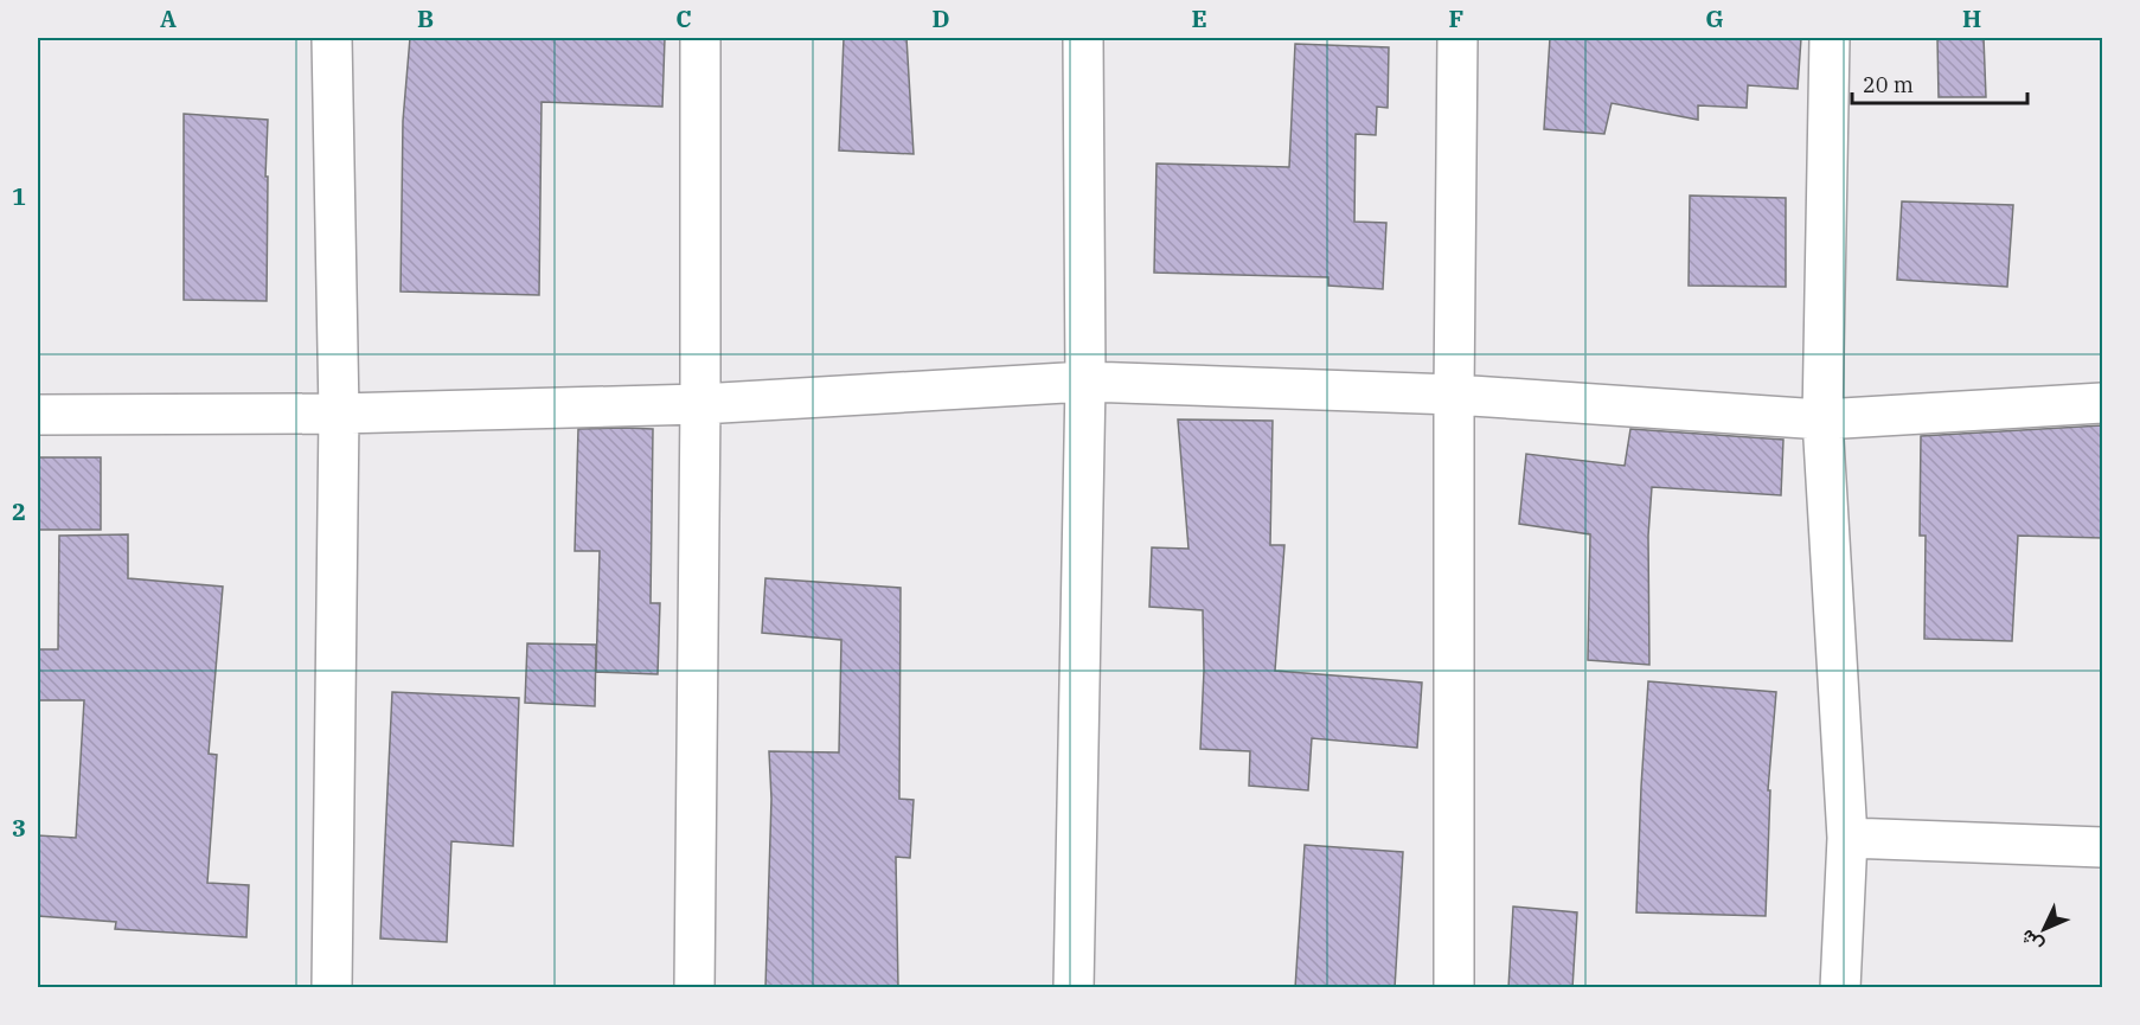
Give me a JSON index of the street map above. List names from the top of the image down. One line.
{"scale_bar":"20 m","north":"bottom left","grid":{"columns":["A","B","C","D","E","F","G","H"],"rows":["1","2","3"]}}
